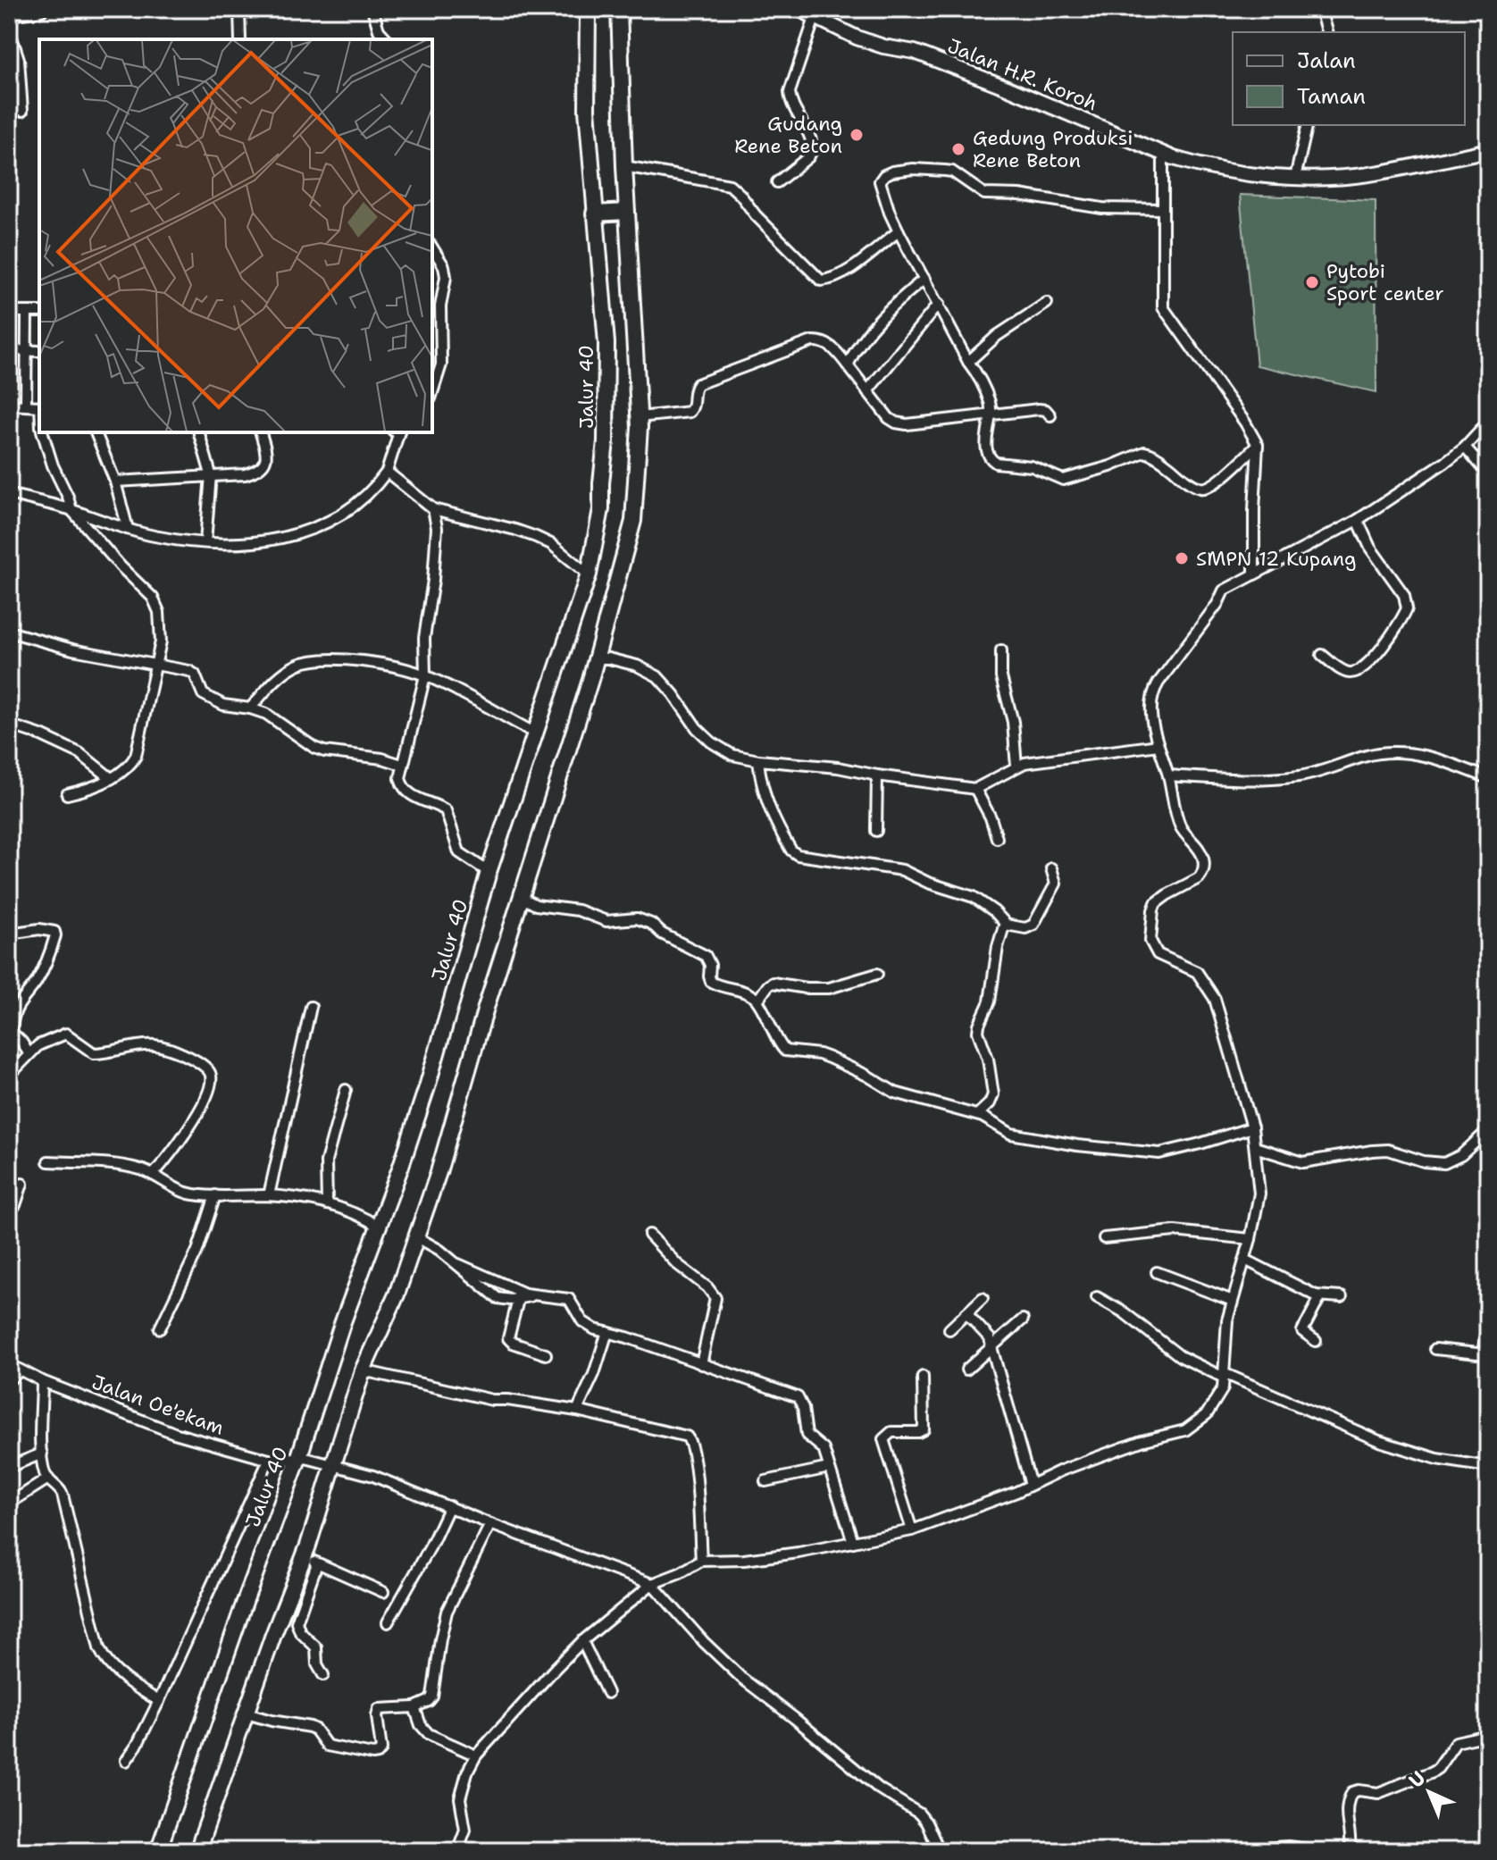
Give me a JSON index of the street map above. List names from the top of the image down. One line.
{"streets":{"highway":["Jalur 40"],"main road":["Jalan H.R. Koroh"],"street":["Jalan Oe'ekam"]},"crossings":[["Jalur 40","Jalan Oe'ekam"]],"places":["Gudang Rene Beton","Gedung Produksi Rene Beton","Pytobi Sport center","SMPN 12 Kupang"],"legend":["Jalan","Taman"],"north":"top left"}
